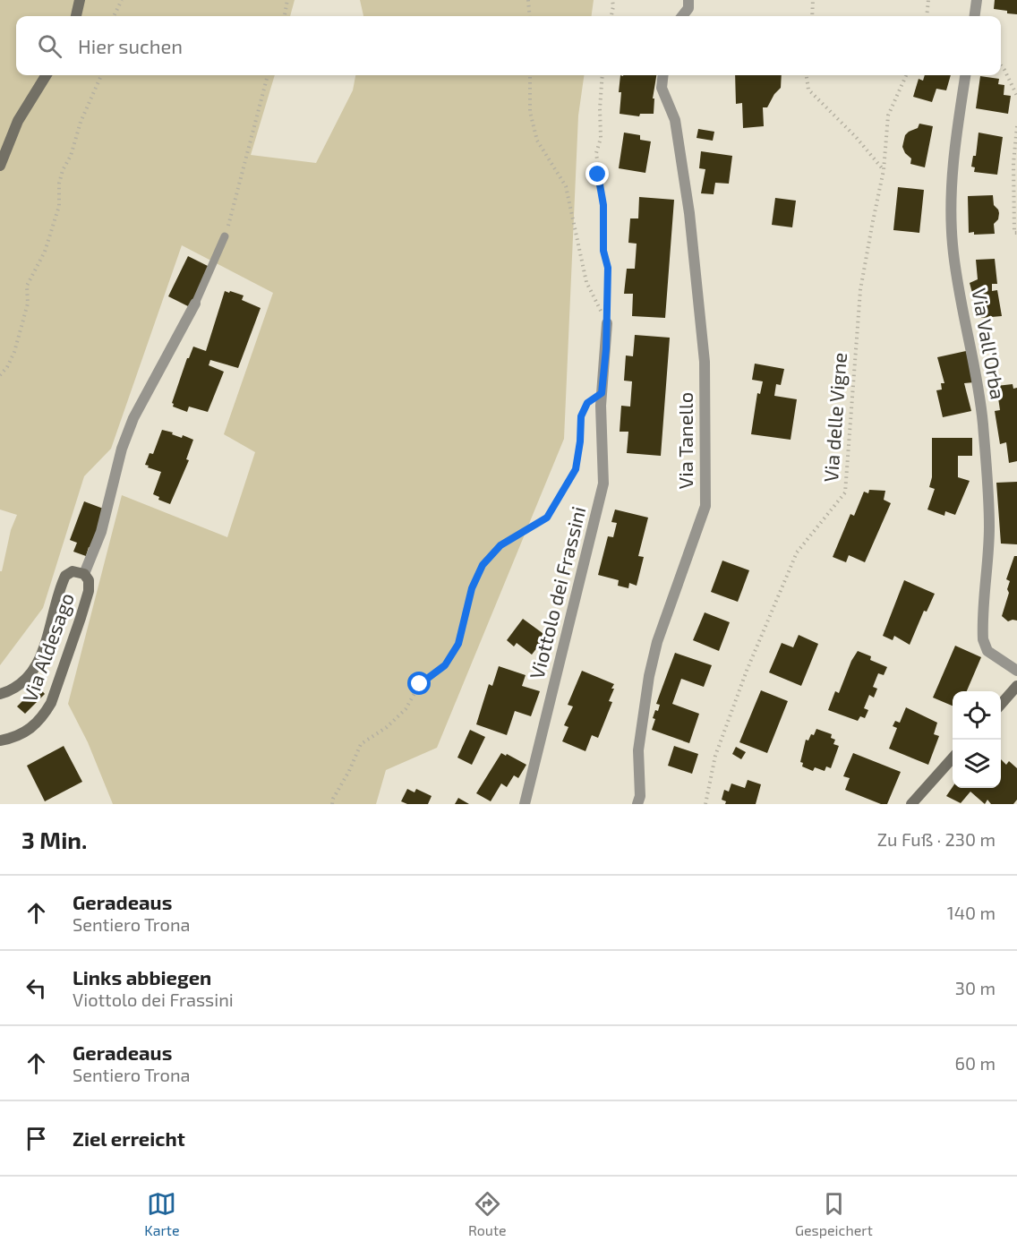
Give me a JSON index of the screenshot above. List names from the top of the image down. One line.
{"streets":{"street":["Via Vall'Orba","Via Tanello","Viottolo dei Frassini","Via Aldesago"],"path":["Via delle Vigne"]},"page":{"search":"Hier suchen","heading":["3 Min.","Zu Fuß · 230 m"],"list":[["Geradeaus","Sentiero Trona","140 m"],["Links abbiegen","Viottolo dei Frassini","30 m"],["Geradeaus","Sentiero Trona","60 m"],"Ziel erreicht"],"nav":["Karte","Route","Gespeichert"]}}
